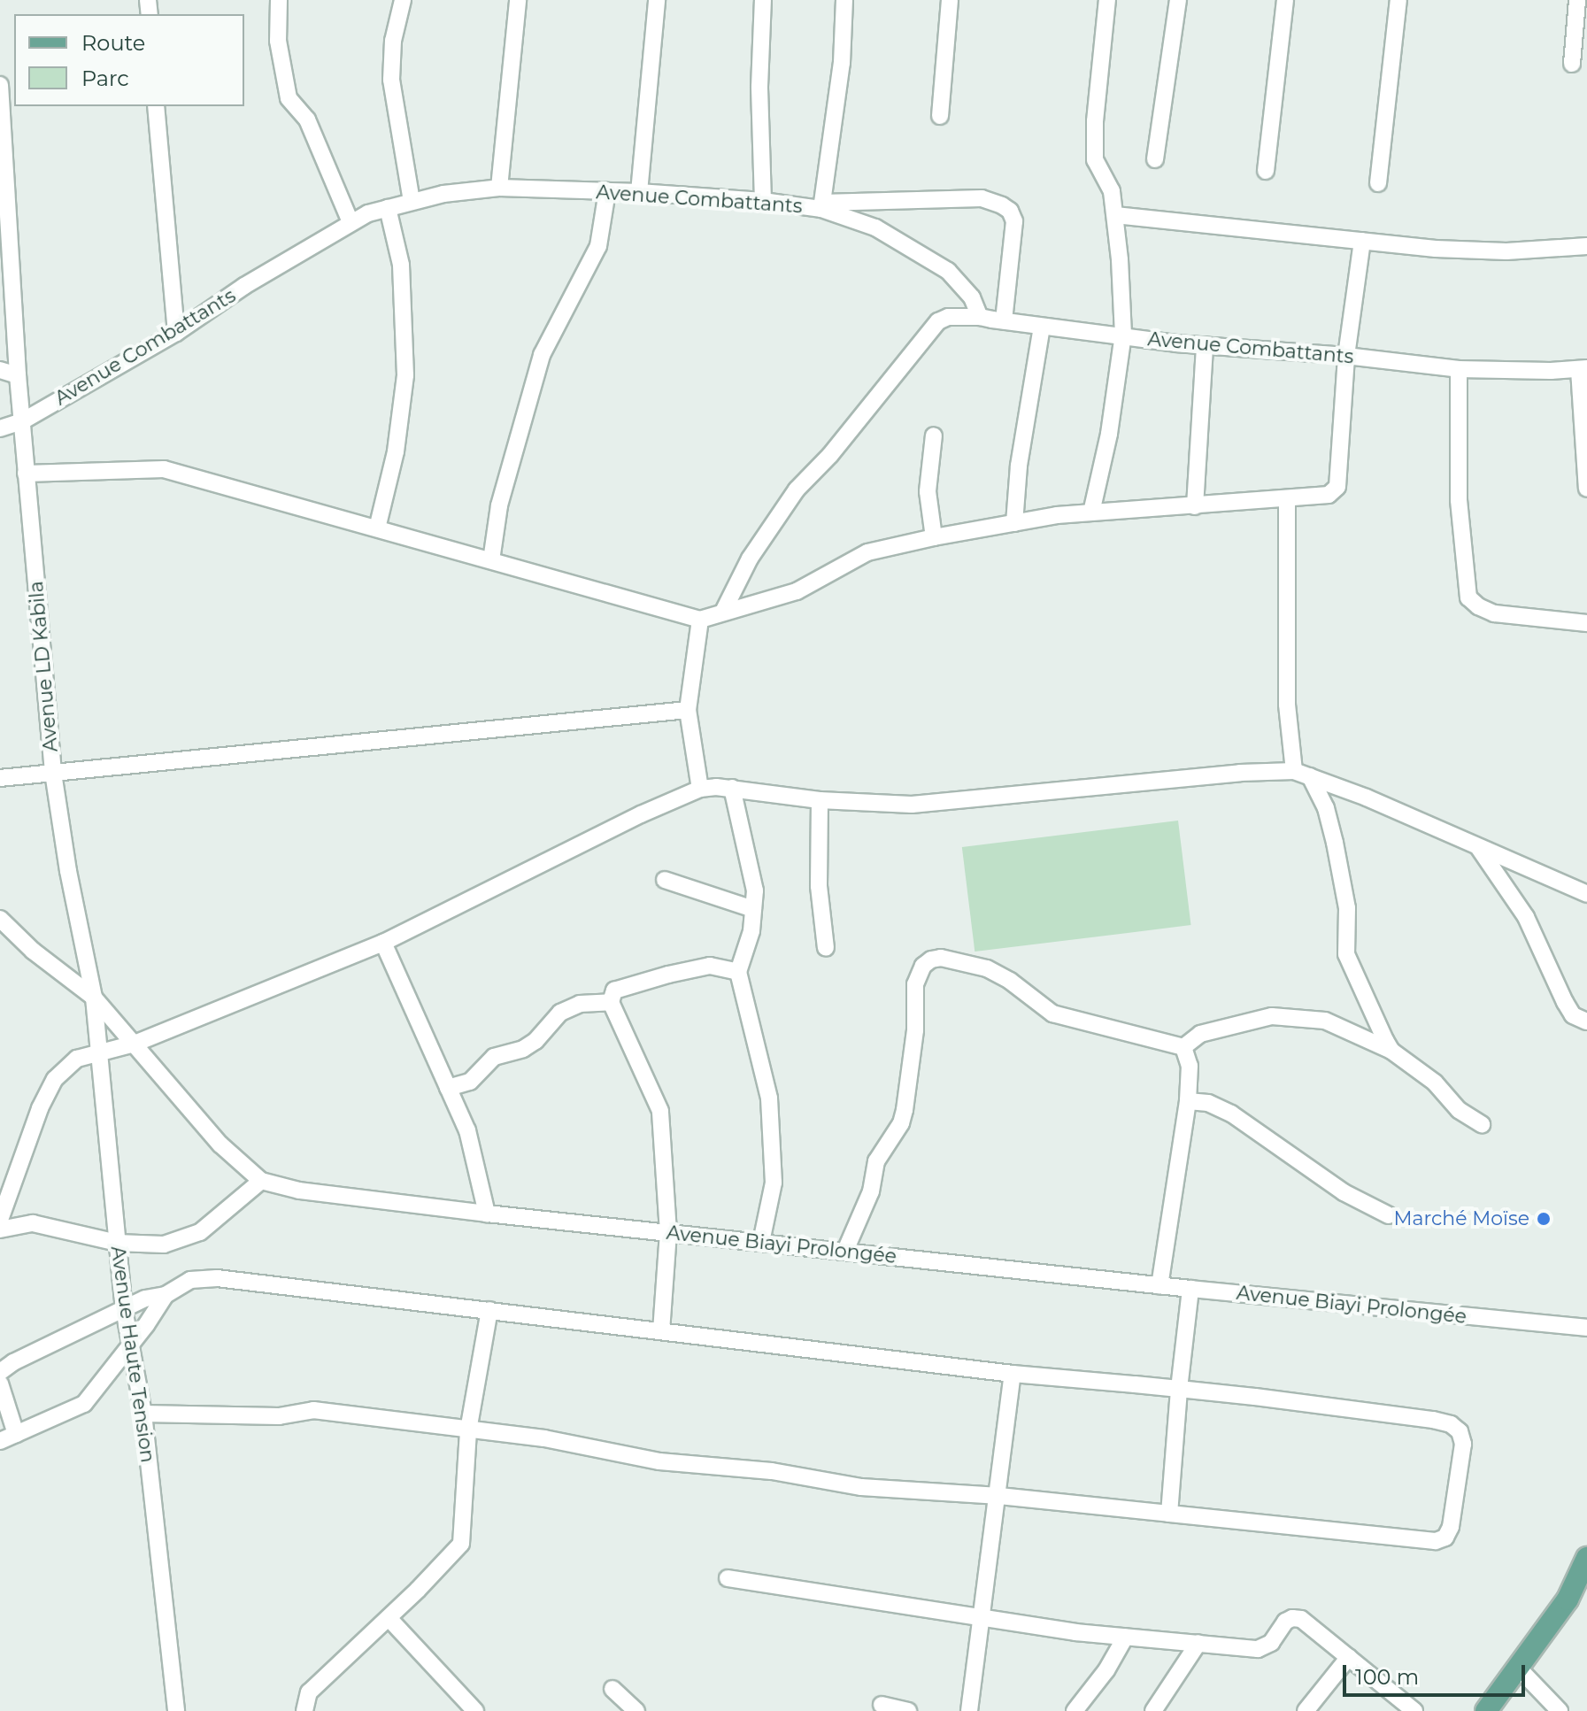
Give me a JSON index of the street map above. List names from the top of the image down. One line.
{"streets":{"street":["Avenue Combattants","Avenue LD Kabila","Avenue Biayi Prolongée","Avenue Haute Tension"]},"crossings":[["Avenue Combattants","Avenue LD Kabila"],["Avenue LD Kabila","Avenue Haute Tension"]],"places":["Marché Moïse"],"legend":["Route","Parc"],"scale_bar":"100 m"}
